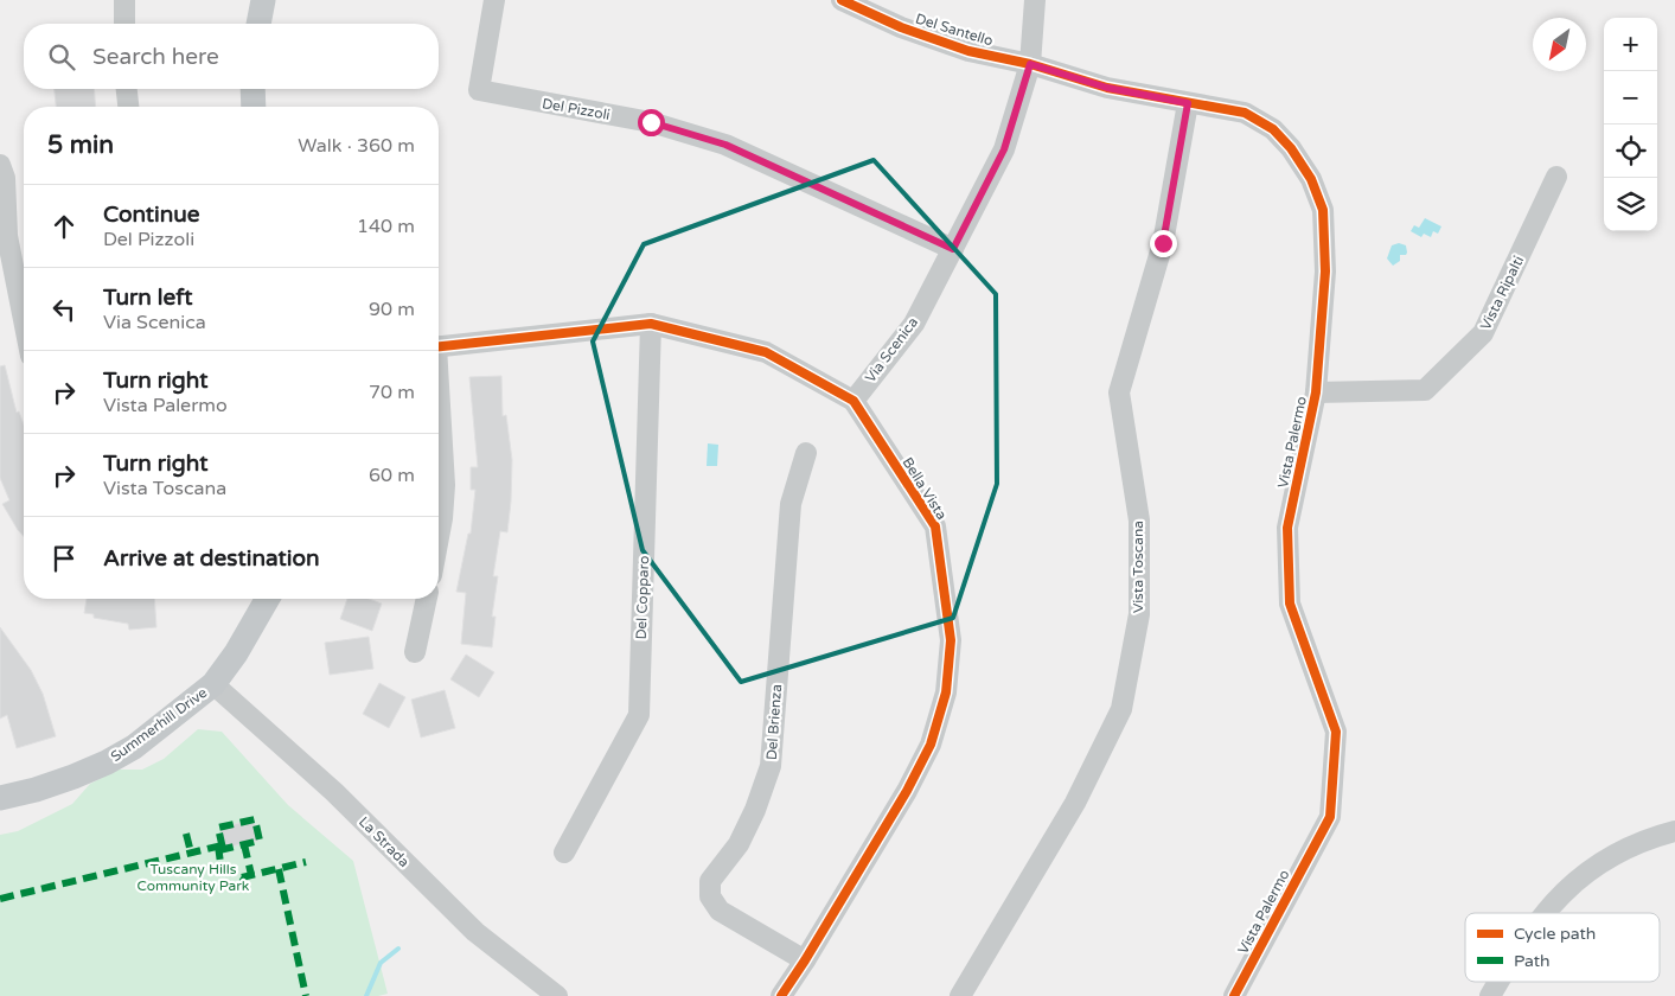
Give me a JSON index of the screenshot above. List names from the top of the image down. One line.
{"streets":{"main road":["Summerhill Drive"],"street":["Del Santello","Del Pizzoli","Vista Ripalti","Via Scenica","Vista Palermo","Bella Vista","Vista Toscana","Del Copparo","Del Brienza","La Strada"]},"crossings":[["Del Santello","Via Scenica"],["Del Santello","Vista Palermo"],["Del Pizzoli","Via Scenica"],["Vista Ripalti","Vista Palermo"],["Via Scenica","Vista Palermo"],["Via Scenica","Bella Vista"],["Vista Palermo","Vista Toscana"],["Bella Vista","Del Copparo"],["Bella Vista","Del Brienza"],["Summerhill Drive","La Strada"]],"parks":["Tuscany Hills Community Park"],"legend":["Cycle path","Path"],"north":"bottom left","page":{"map_buttons":["+","−"],"search":"Search here","heading":["5 min","Walk · 360 m"],"list":[["Continue","Del Pizzoli","140 m"],["Turn left","Via Scenica","90 m"],["Turn right","Vista Palermo","70 m"],["Turn right","Vista Toscana","60 m"],"Arrive at destination"]}}
